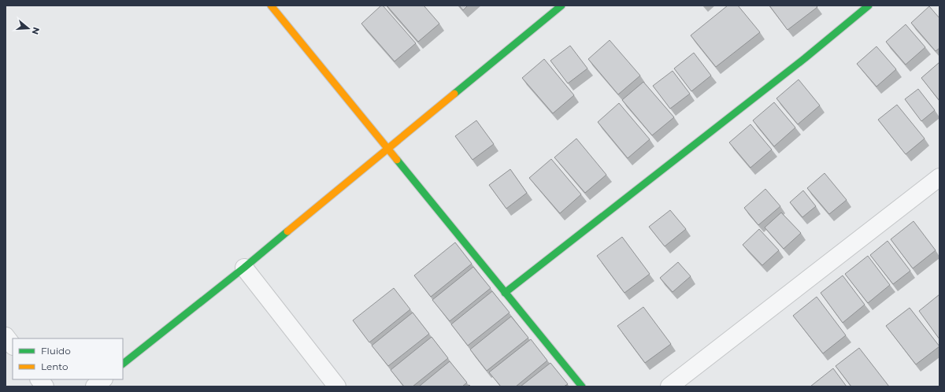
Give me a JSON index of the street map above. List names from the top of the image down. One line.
{"legend":["Fluido","Lento"],"north":"right"}
